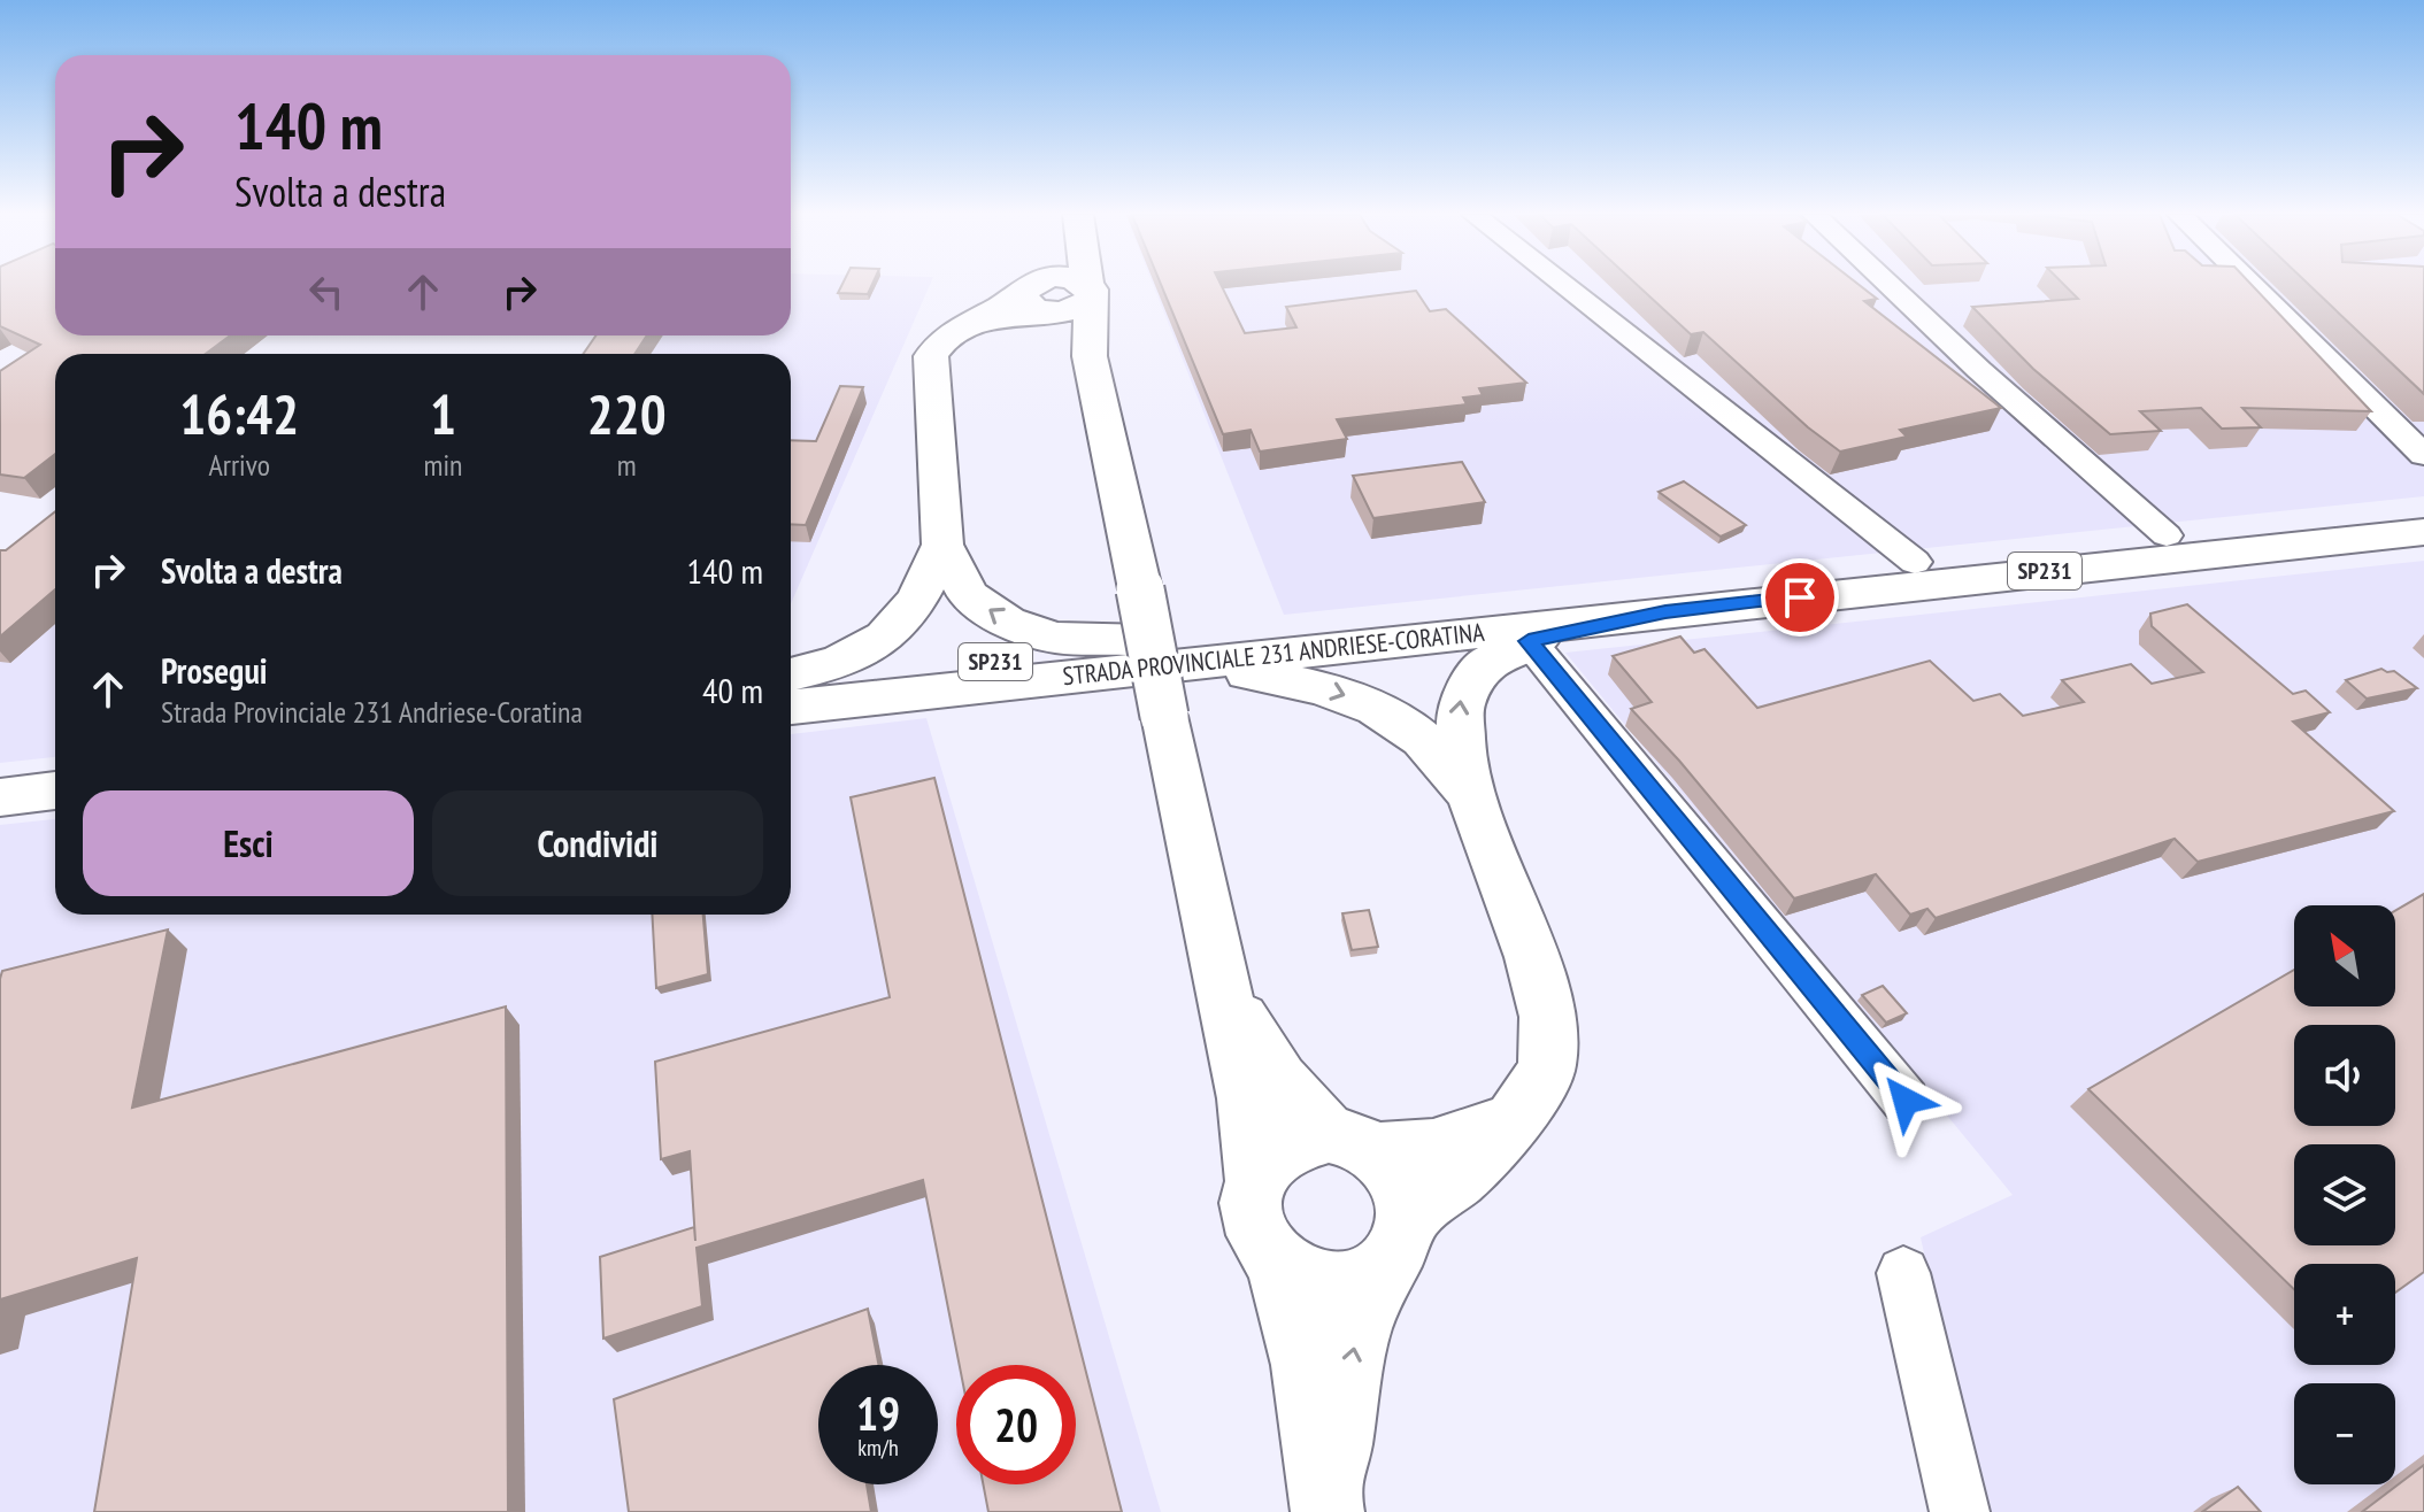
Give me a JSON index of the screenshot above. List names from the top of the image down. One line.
{"streets":{"main road":["SP231","STRADA PROVINCIALE 231 ANDRIESE-CORATINA"]},"north":"top left","page":{"turn":["140 m","Svolta a destra"],"eta":["16:42","Arrivo","1","min","220","m"],"list":[{"name":"Svolta a destra","value":"140 m"},{"name":"Prosegui","note":"Strada Provinciale 231 Andriese-Coratina","value":"40 m"}],"buttons":["Esci","Condividi"],"map_buttons":["+","−"],"speed":"19 km/h","limit":"20"}}
